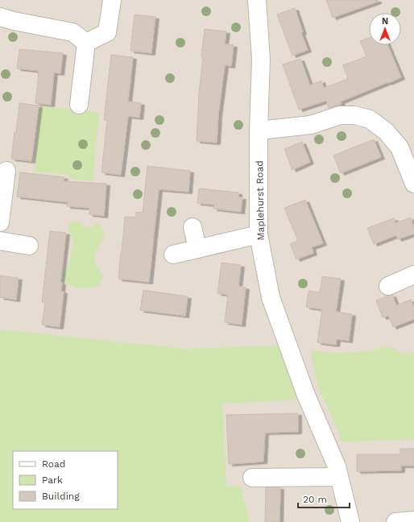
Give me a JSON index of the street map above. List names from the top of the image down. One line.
{"streets":{"street":["Maplehurst Road"]},"legend":["Road","Park","Building"],"scale_bar":"20 m","north":"top"}
